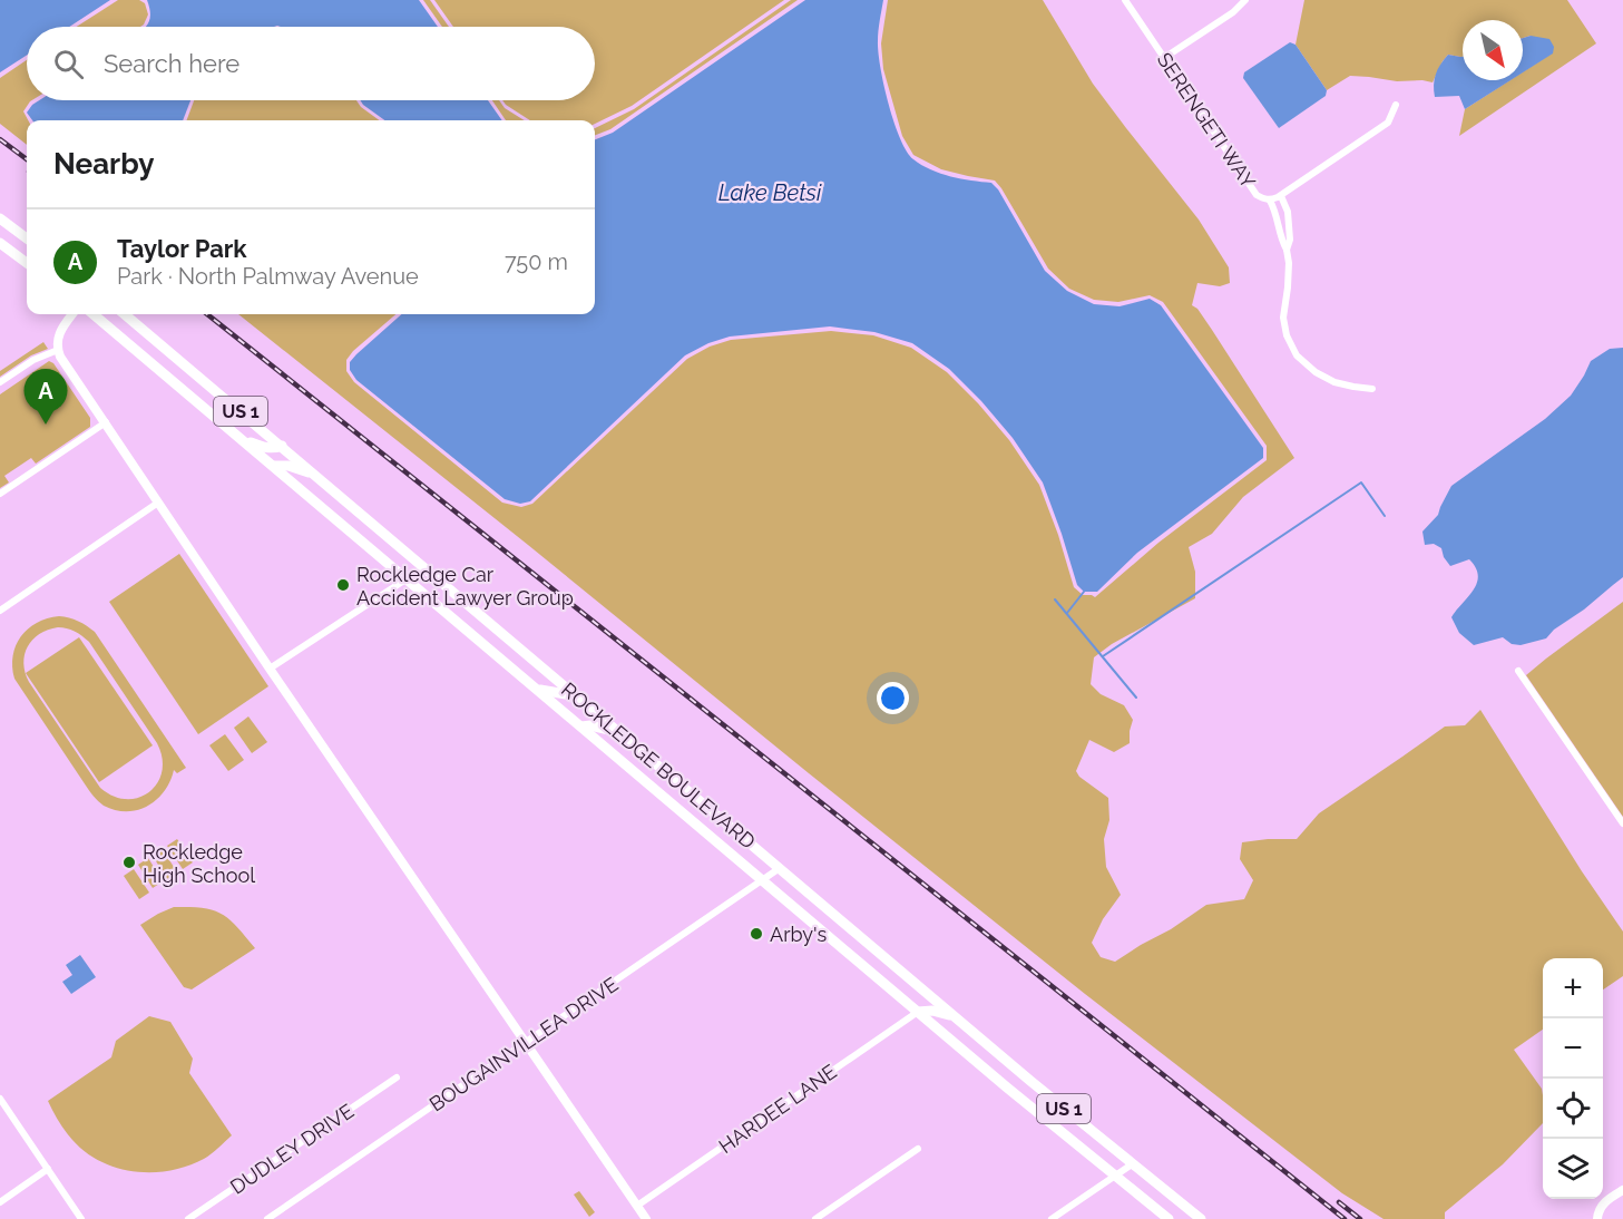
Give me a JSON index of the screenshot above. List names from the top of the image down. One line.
{"streets":{"main road":["US 1","ROCKLEDGE BOULEVARD"],"street":["SERENGETI WAY","BOUGAINVILLEA DRIVE","HARDEE LANE","DUDLEY DRIVE"]},"crossings":[["ROCKLEDGE BOULEVARD","BOUGAINVILLEA DRIVE"],["ROCKLEDGE BOULEVARD","HARDEE LANE"]],"water":["Lake Betsi"],"places":["Rockledge Car Accident Lawyer Group","Rockledge High School","Arby's"],"north":"bottom right","page":{"search":"Search here","heading":"Nearby","list":[{"mark":"A","name":"Taylor Park","note":"Park · North Palmway Avenue","value":"750 m"}],"pins":"A","map_buttons":["+","−"]}}
